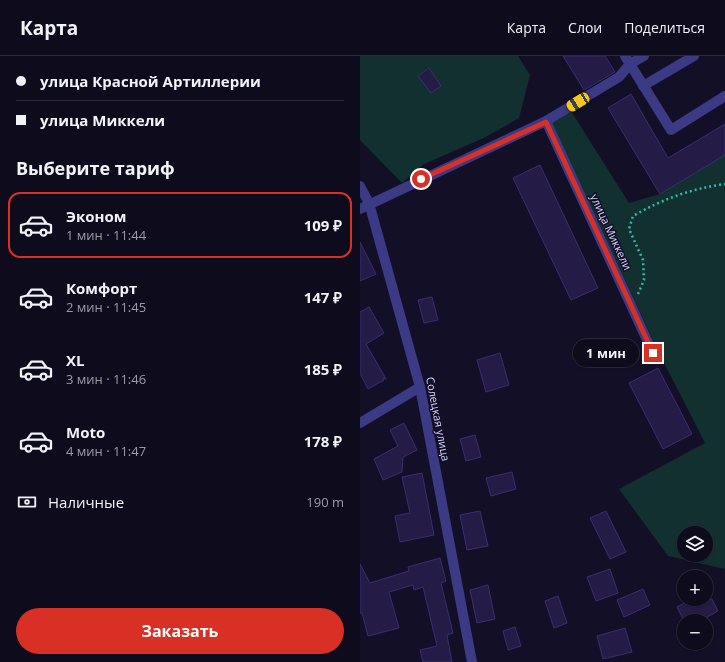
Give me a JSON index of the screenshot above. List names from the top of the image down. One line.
{"streets":{"street":["улица Миккели","Солецкая улица"]},"page":{"header":"Карта","nav":["Карта","Слои","Поделиться"],"banner":["улица Красной Артиллерии","улица Миккели"],"heading":"Выберите тариф","list":[{"name":"Эконом","note":"1 мин · 11:44","value":"109 ₽"},{"name":"Комфорт","note":"2 мин · 11:45","value":"147 ₽"},{"name":"XL","note":"3 мин · 11:46","value":"185 ₽"},{"name":"Moto","note":"4 мин · 11:47","value":"178 ₽"}],"bubble":"1 мин","pay":["Наличные","190 m"],"map_buttons":["+","−"],"buttons":"Заказать"}}
